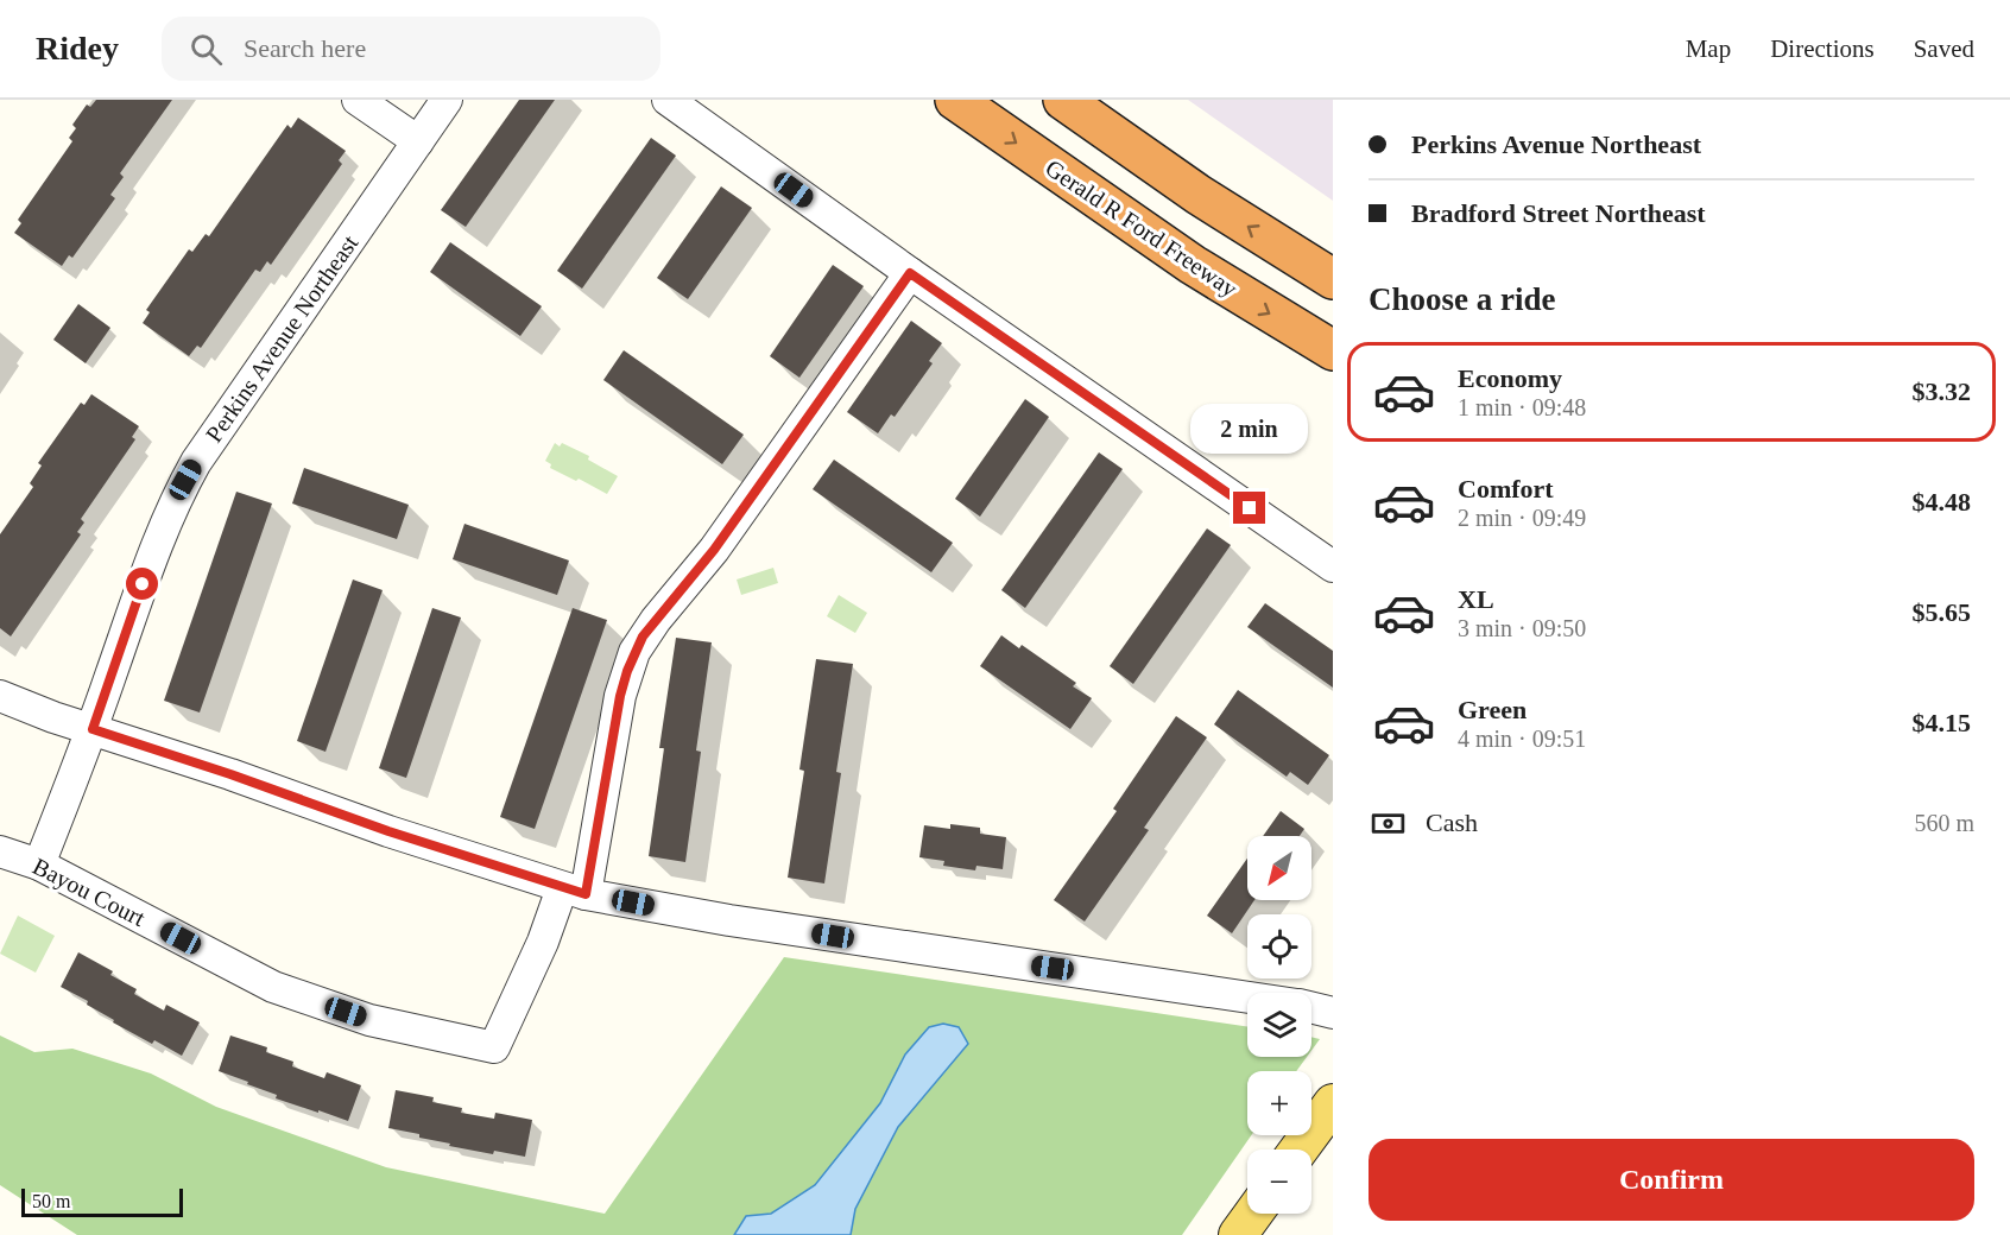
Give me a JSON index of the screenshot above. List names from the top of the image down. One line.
{"streets":{"highway":["Gerald R Ford Freeway"],"street":["Perkins Avenue Northeast","Bayou Court"]},"crossings":[["Perkins Avenue Northeast","Bayou Court"]],"scale_bar":"50 m","north":"bottom left","page":{"header":"Ridey","search":"Search here","nav":["Map","Directions","Saved"],"banner":["Perkins Avenue Northeast","Bradford Street Northeast"],"heading":"Choose a ride","list":[{"name":"Economy","note":"1 min · 09:48","value":"$3.32"},{"name":"Comfort","note":"2 min · 09:49","value":"$4.48"},{"name":"XL","note":"3 min · 09:50","value":"$5.65"},{"name":"Green","note":"4 min · 09:51","value":"$4.15"}],"bubble":"2 min","pay":["Cash","560 m"],"map_buttons":["+","−"],"buttons":"Confirm","scale":"50 m"}}
